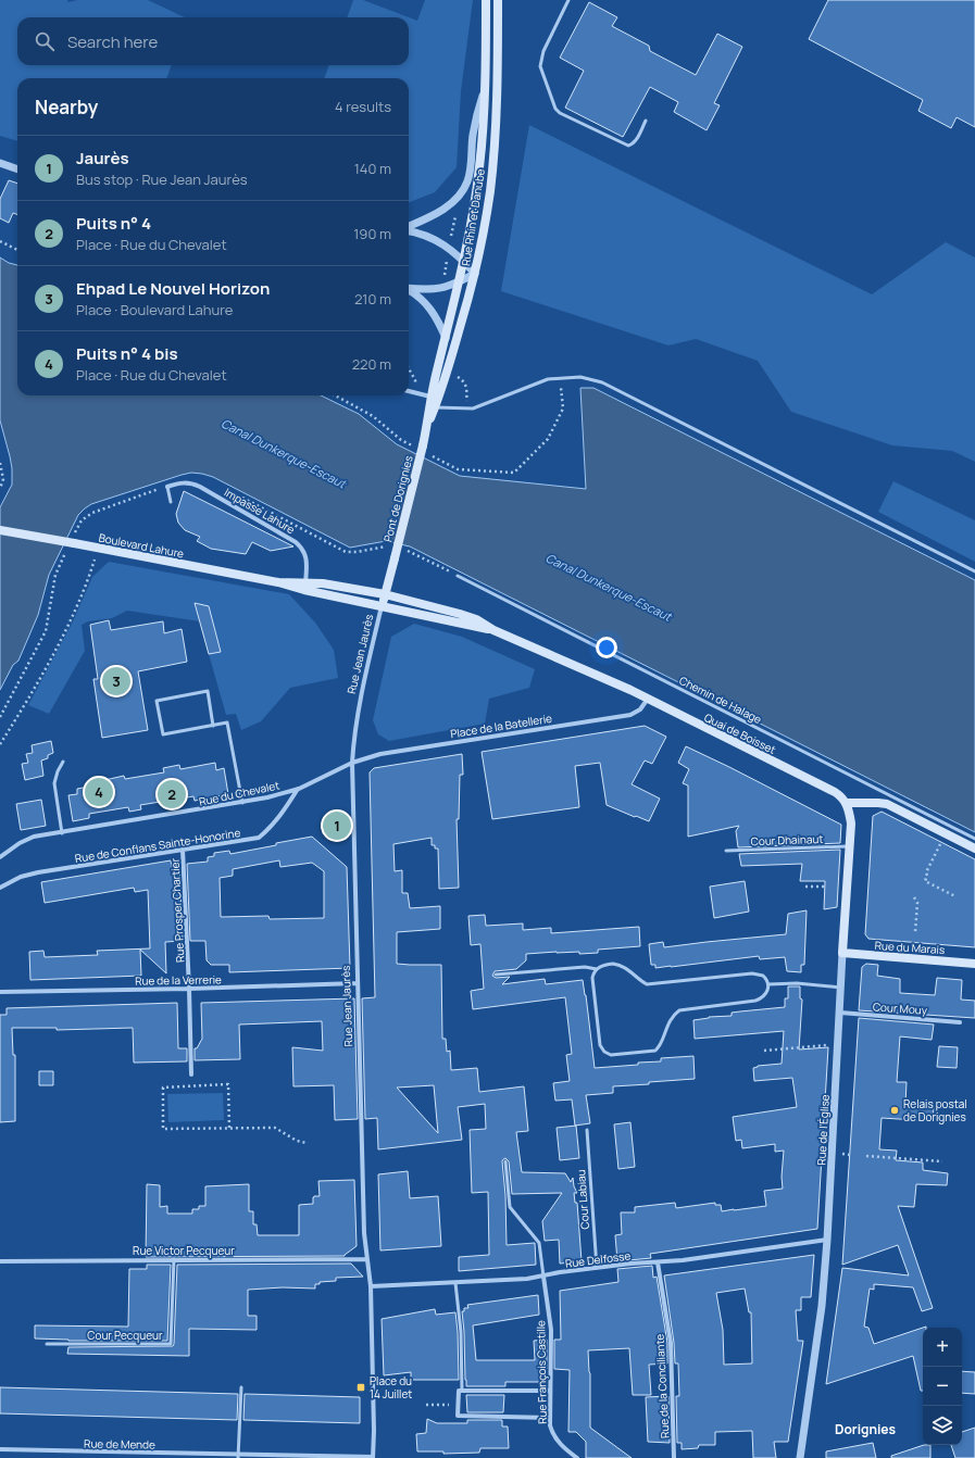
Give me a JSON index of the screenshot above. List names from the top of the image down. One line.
{"streets":{"main road":["Rue Rhin et Danube","Pont de Dorignies","Boulevard Lahure","Rue Jean Jaurès","Quai de Boisset","Rue du Marais","Rue de l'Église"],"street":["Impasse Lahure","Place de la Batellerie","Rue du Chevalet","Rue de Conflans Sainte-Honorine","Rue Prosper Chartier","Rue de la Verrerie","Cour Mouy","Rue Victor Pecqueur","Rue Delfosse","Rue François Castille","Rue de la Conciliante","Rue de Mende"],"lane":["Chemin de Halage","Cour Dhainaut","Cour Labiau","Cour Pecqueur"]},"crossings":[["Rue Rhin et Danube","Pont de Dorignies"],["Pont de Dorignies","Rue Jean Jaurès"],["Impasse Lahure","Boulevard Lahure"],["Boulevard Lahure","Rue Jean Jaurès"],["Boulevard Lahure","Quai de Boisset"],["Rue Jean Jaurès","Place de la Batellerie"],["Rue Jean Jaurès","Quai de Boisset"],["Rue Jean Jaurès","Rue du Chevalet"],["Rue Jean Jaurès","Rue de la Verrerie"],["Rue Jean Jaurès","Rue Victor Pecqueur"],["Rue Jean Jaurès","Rue Delfosse"],["Rue Jean Jaurès","Rue de Mende"],["Place de la Batellerie","Quai de Boisset"],["Place de la Batellerie","Rue du Chevalet"],["Quai de Boisset","Rue de l'Église"],["Rue du Chevalet","Rue de Conflans Sainte-Honorine"],["Cour Dhainaut","Rue de l'Église"],["Rue de Conflans Sainte-Honorine","Rue Prosper Chartier"],["Rue Prosper Chartier","Rue de la Verrerie"],["Rue du Marais","Rue de l'Église"],["Cour Mouy","Rue de l'Église"],["Rue de l'Église","Rue Delfosse"],["Cour Labiau","Rue Delfosse"],["Rue Victor Pecqueur","Cour Pecqueur"],["Rue Delfosse","Rue François Castille"],["Rue Delfosse","Rue de la Conciliante"]],"districts":["Dorignies"],"water":["Canal Dunkerque-Escaut"],"places":{"other":["Relais postal de Dorignies"],"transit":["Place du 14 Juillet"]},"page":{"search":"Search here","heading":["Nearby","4 results"],"list":[{"mark":"1","name":"Jaurès","note":"Bus stop · Rue Jean Jaurès","value":"140 m"},{"mark":"2","name":"Puits n° 4","note":"Place · Rue du Chevalet","value":"190 m"},{"mark":"3","name":"Ehpad Le Nouvel Horizon","note":"Place · Boulevard Lahure","value":"210 m"},{"mark":"4","name":"Puits n° 4 bis","note":"Place · Rue du Chevalet","value":"220 m"}],"pins":["3","4","2","1"],"map_buttons":["+","−"]}}
